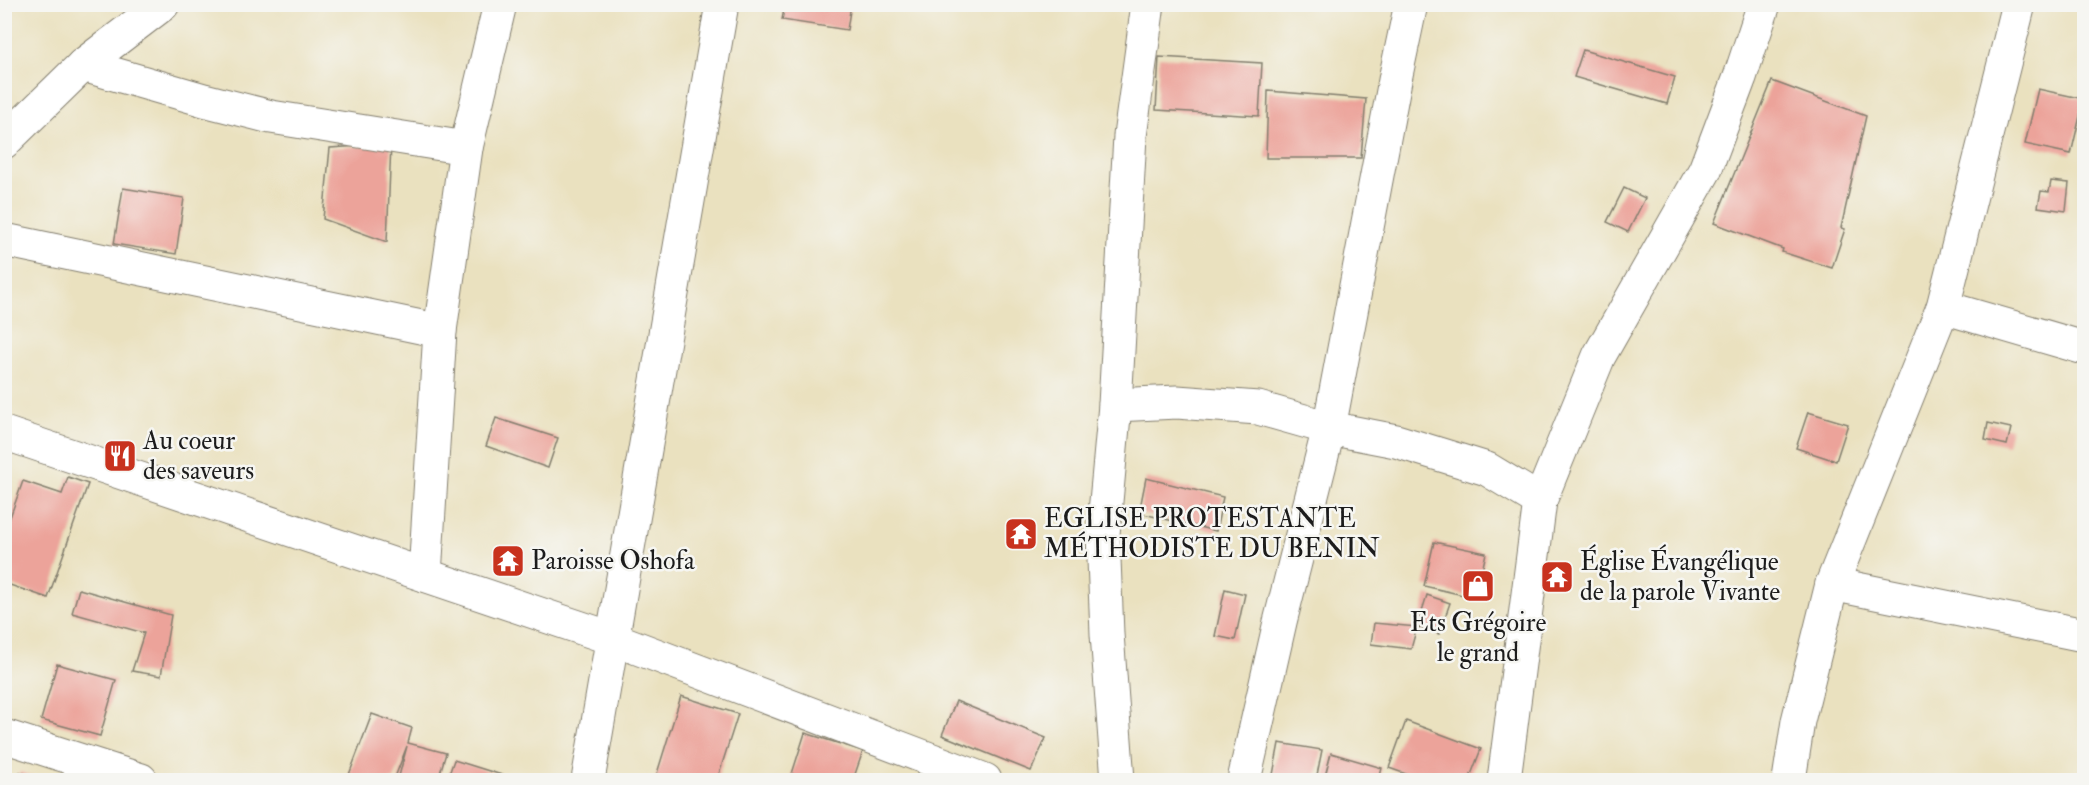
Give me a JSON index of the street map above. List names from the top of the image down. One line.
{"places":{"restaurant":["Au coeur des saveurs"],"temple":["EGLISE PROTESTANTE MÉTHODISTE DU BENIN","Paroisse Oshofa","Église Évangélique de la parole Vivante"],"shop":["Ets Grégoire le grand"]}}
